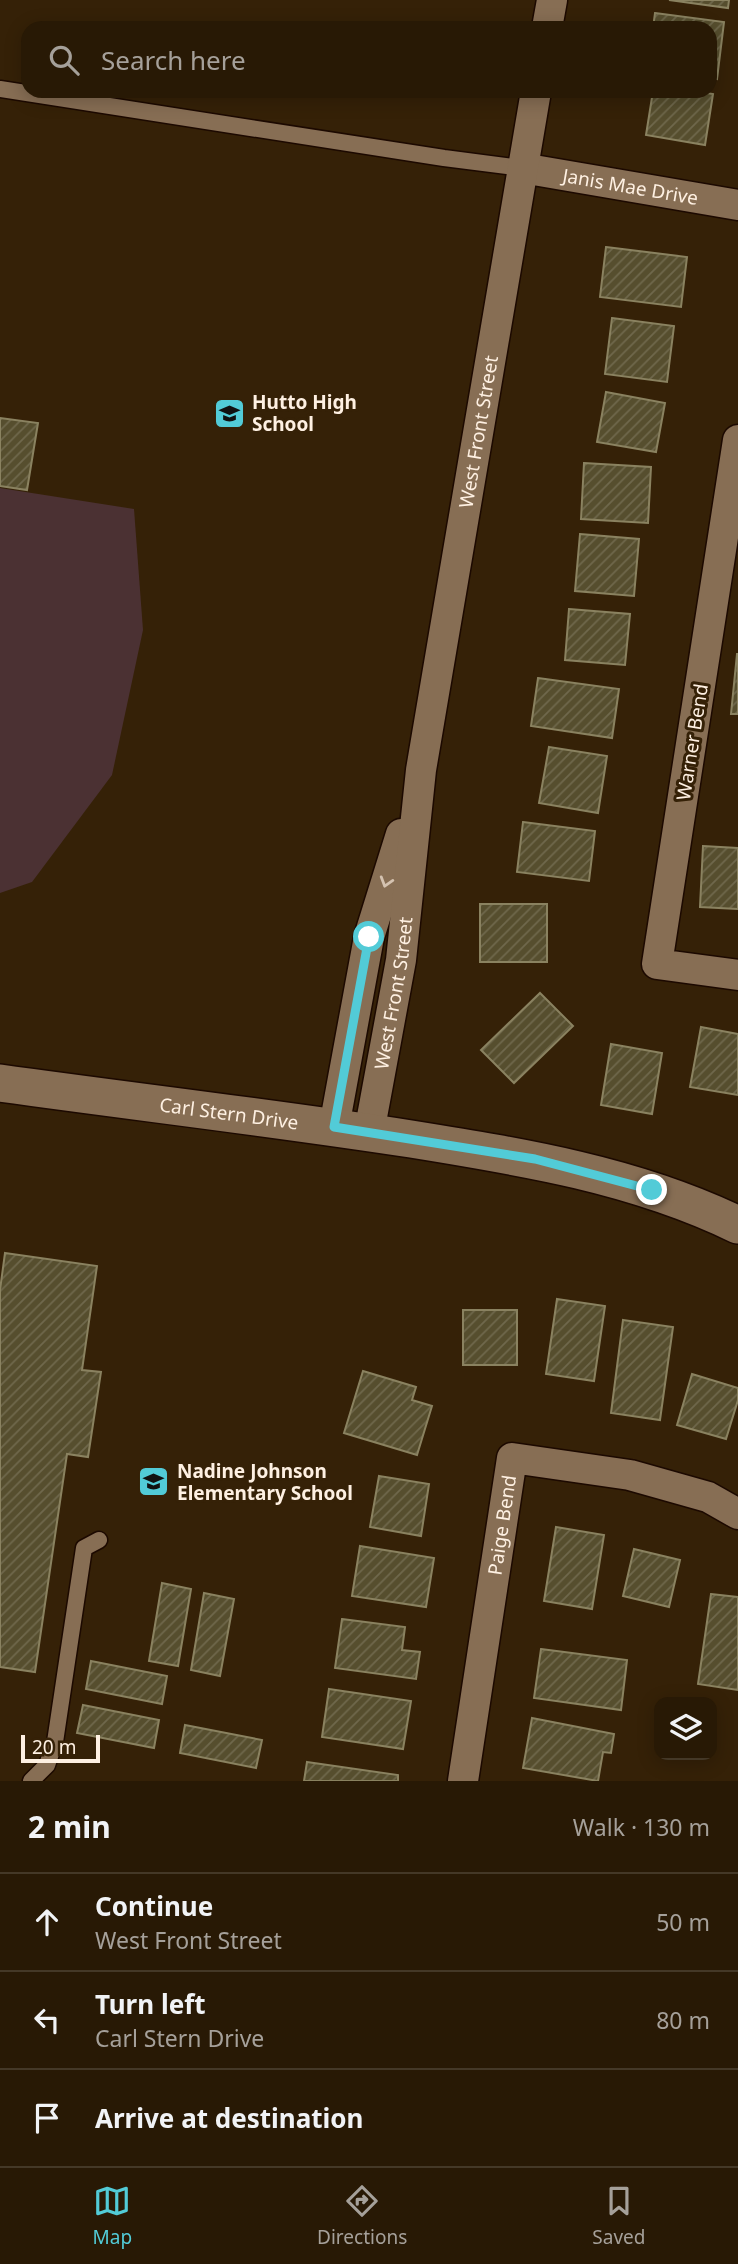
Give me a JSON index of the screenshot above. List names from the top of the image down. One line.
{"streets":{"street":["Janis Mae Drive","West Front Street","Warner Bend","Carl Stern Drive","Paige Bend"]},"crossings":[["Janis Mae Drive","West Front Street"],["West Front Street","Carl Stern Drive"]],"places":{"school or university":["Hutto High School","Nadine Johnson Elementary School"]},"scale_bar":"20 m","page":{"search":"Search here","scale":"20 m","heading":["2 min","Walk · 130 m"],"list":[["Continue","West Front Street","50 m"],["Turn left","Carl Stern Drive","80 m"],"Arrive at destination"],"nav":["Map","Directions","Saved"]}}
